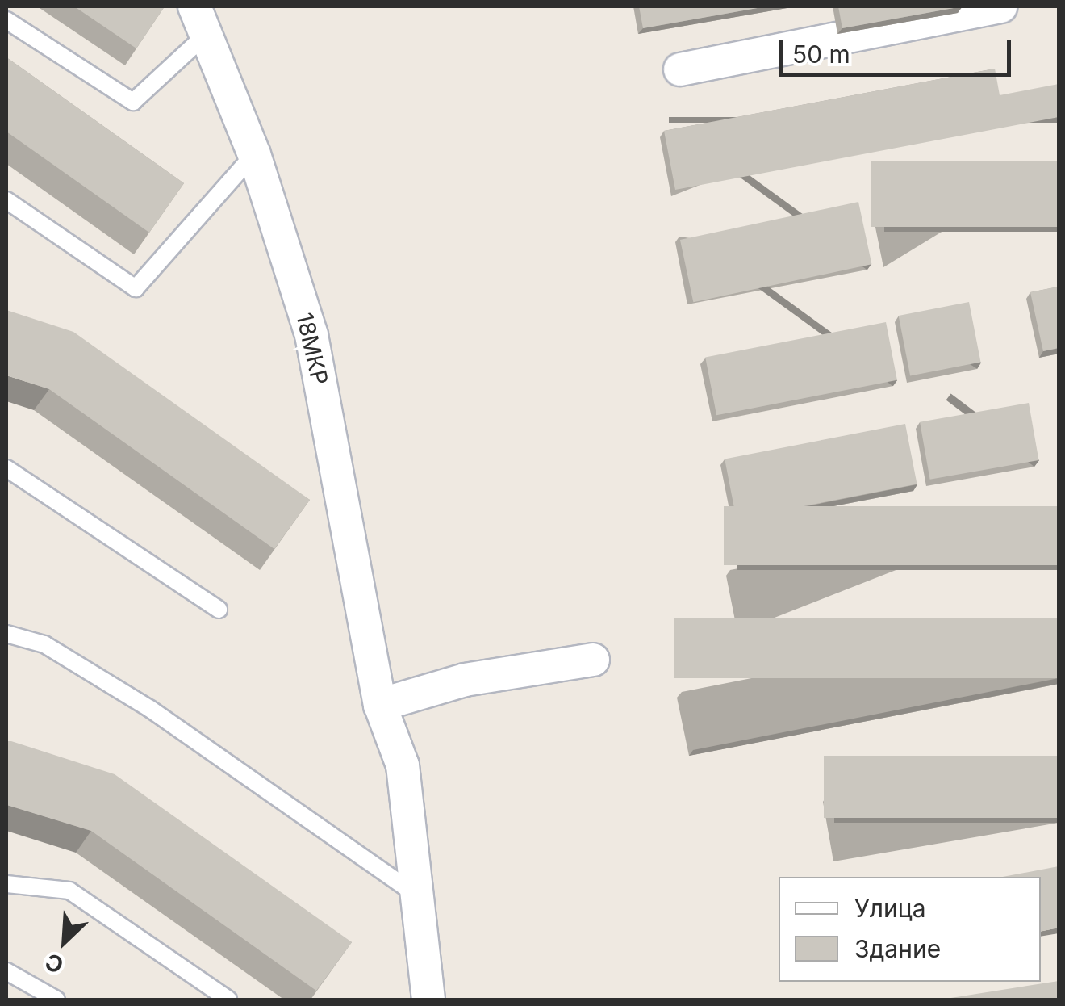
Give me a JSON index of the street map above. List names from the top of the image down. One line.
{"streets":{"street":["18МКР"]},"legend":["Улица","Здание"],"scale_bar":"50 m","north":"bottom left"}
